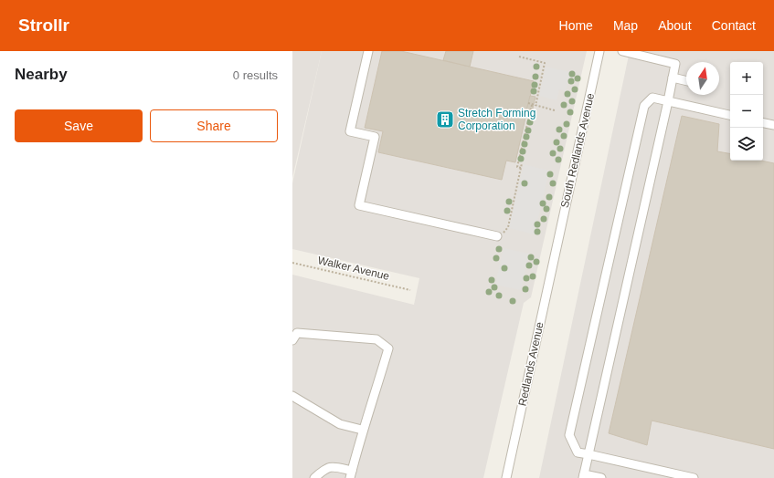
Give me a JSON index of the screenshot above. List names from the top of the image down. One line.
{"streets":{"street":["South Redlands Avenue","Redlands Avenue"],"path":["Walker Avenue"]},"crossings":[["South Redlands Avenue","Redlands Avenue"]],"places":{"building":["Stretch Forming Corporation"]},"north":"top","page":{"header":"Strollr","nav":["Home","Map","About","Contact"],"heading":["Nearby","0 results"],"map_buttons":["+","−"],"buttons":["Save","Share"]}}
